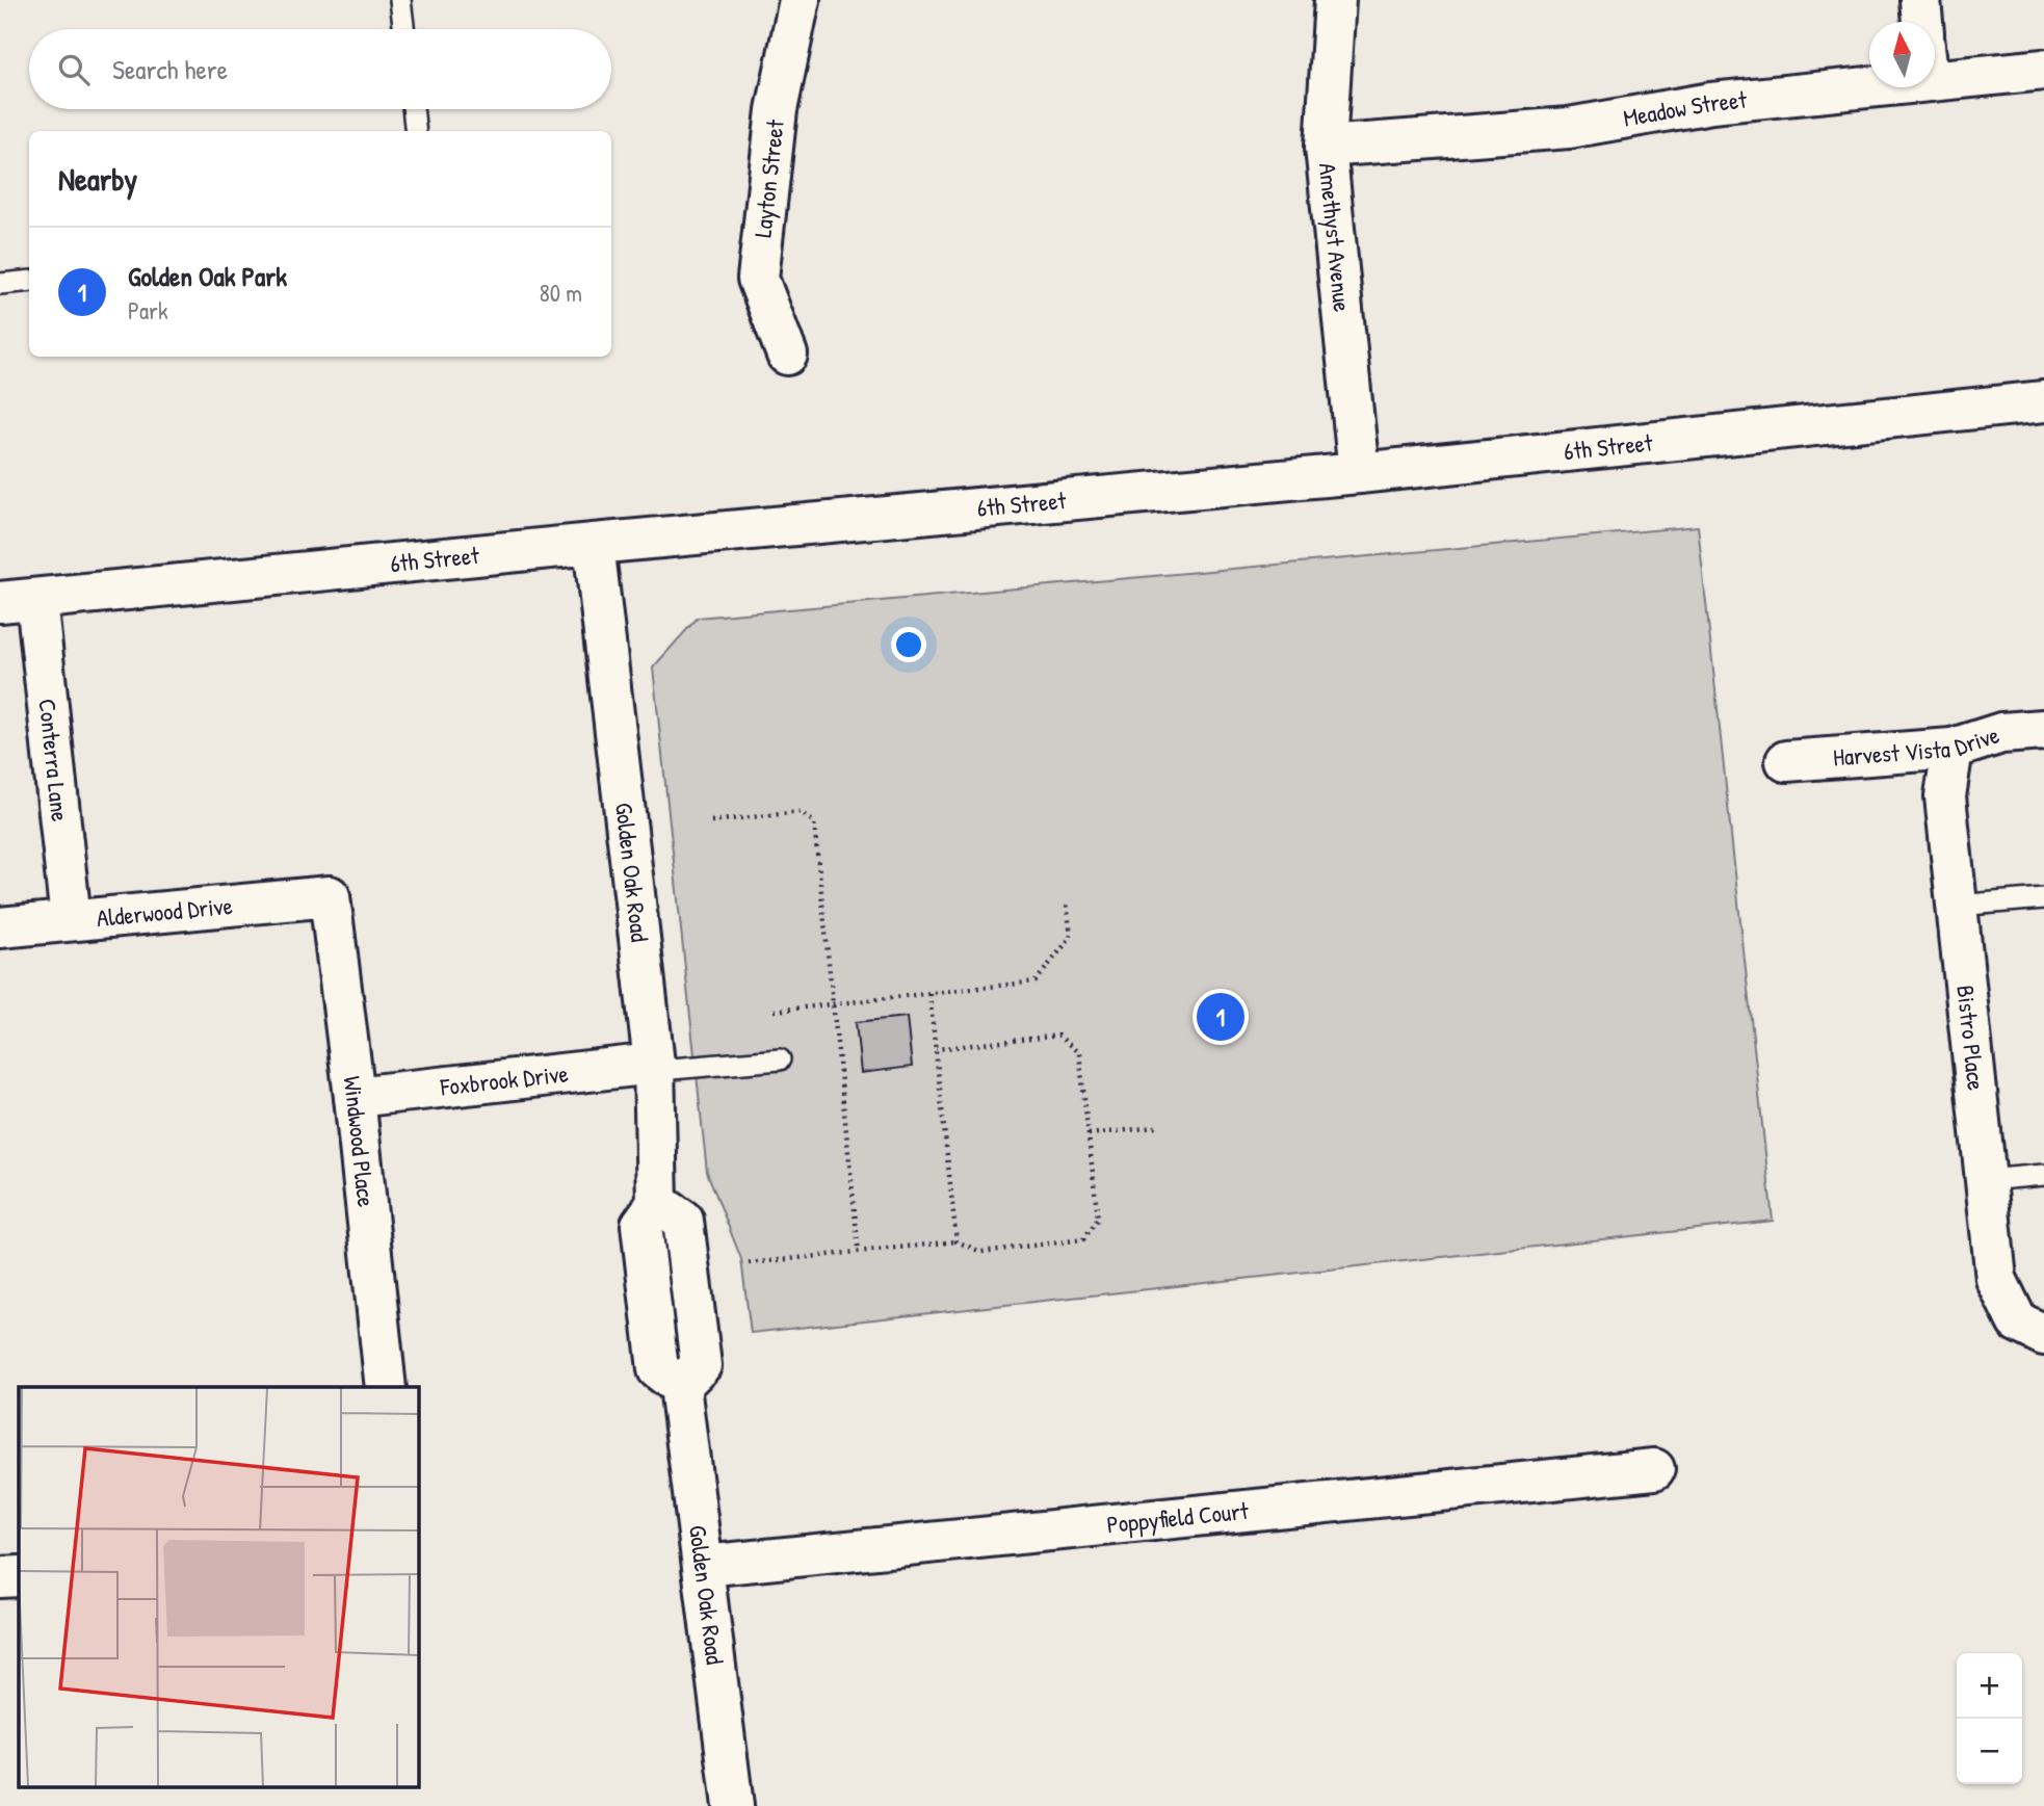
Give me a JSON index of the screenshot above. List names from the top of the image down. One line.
{"streets":{"street":["Meadow Street","Layton Street","Amethyst Avenue","6th Street","Harvest Vista Drive","Conterra Lane","Golden Oak Road","Alderwood Drive","Bistro Place","Foxbrook Drive","Windwood Place","Poppyfield Court"]},"crossings":[["Meadow Street","Amethyst Avenue"],["Amethyst Avenue","6th Street"],["6th Street","Conterra Lane"],["6th Street","Golden Oak Road"],["Harvest Vista Drive","Bistro Place"],["Conterra Lane","Alderwood Drive"],["Golden Oak Road","Foxbrook Drive"],["Golden Oak Road","Poppyfield Court"],["Alderwood Drive","Windwood Place"],["Foxbrook Drive","Windwood Place"]],"north":"top","page":{"search":"Search here","heading":"Nearby","list":[{"mark":"1","name":"Golden Oak Park","note":"Park","value":"80 m"}],"pins":"1","map_buttons":["+","−"]}}
